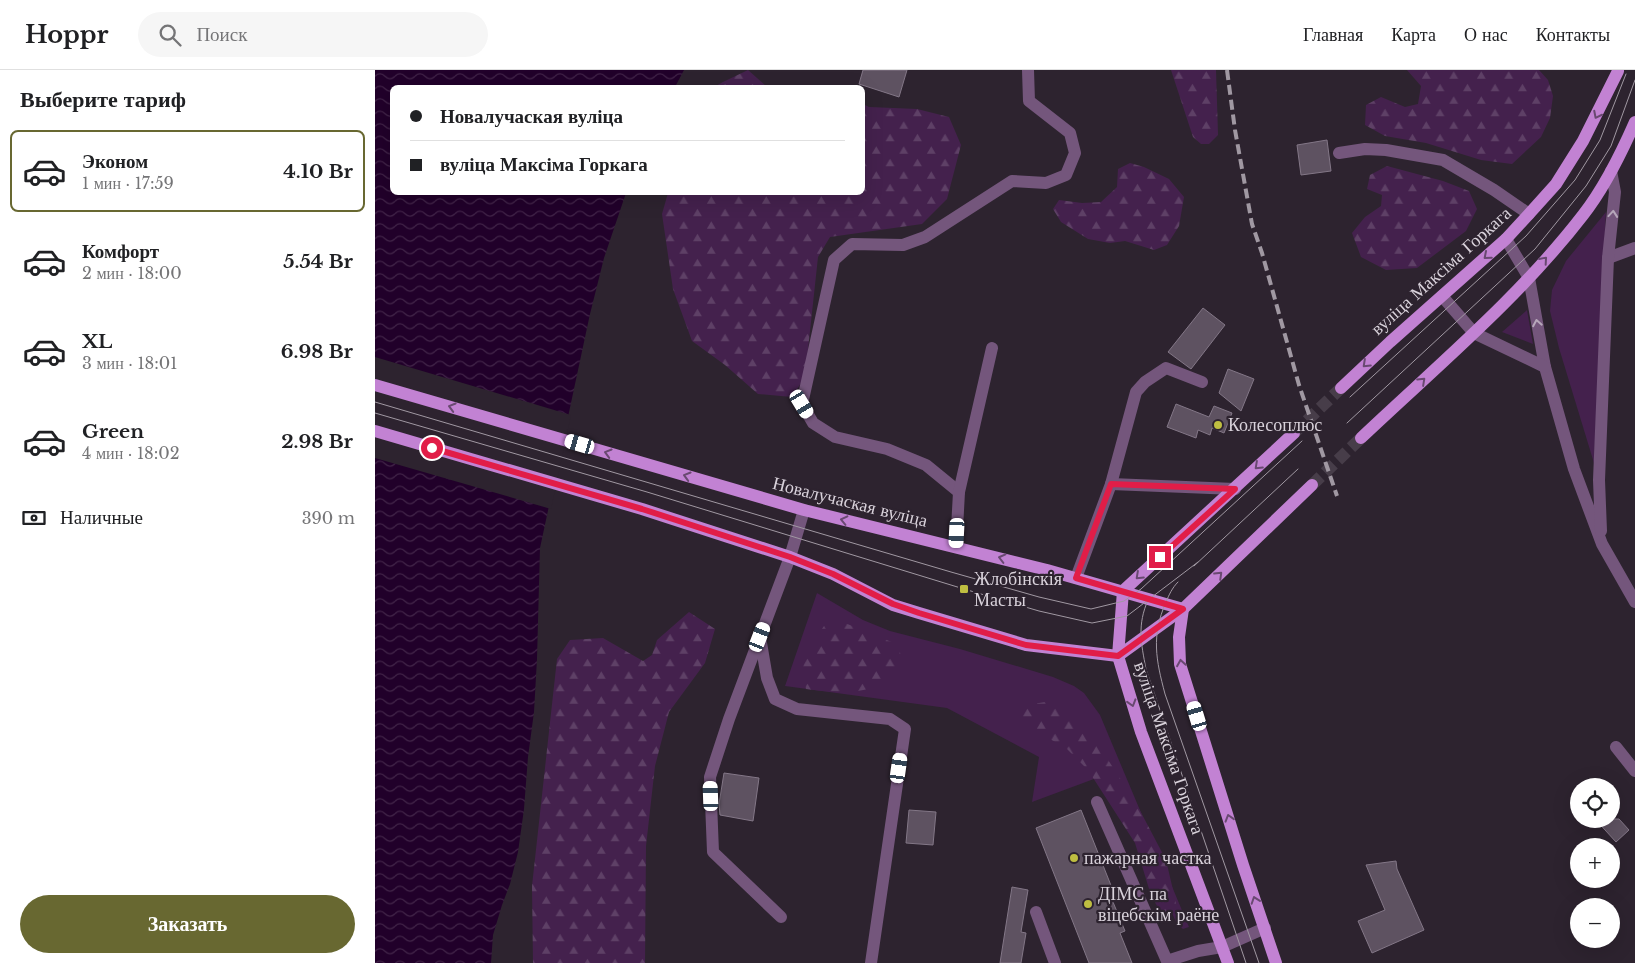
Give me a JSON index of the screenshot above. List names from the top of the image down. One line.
{"streets":{"main road":["вуліца Максіма Горкага","Новалучаская вуліца"]},"crossings":[["вуліца Максіма Горкага","Новалучаская вуліца"]],"places":{"other":["Колесоплюс","пажарная частка","ДІМС па віцебскім раёне"],"transit":["Жлобінскія Масты"]},"page":{"header":"Hoppr","search":"Поиск","nav":["Главная","Карта","О нас","Контакты"],"heading":"Выберите тариф","banner":["Новалучаская вуліца","вуліца Максіма Горкага"],"list":[{"name":"Эконом","note":"1 мин · 17:59","value":"4.10 Br"},{"name":"Комфорт","note":"2 мин · 18:00","value":"5.54 Br"},{"name":"XL","note":"3 мин · 18:01","value":"6.98 Br"},{"name":"Green","note":"4 мин · 18:02","value":"2.98 Br"}],"pay":["Наличные","390 m"],"map_buttons":["+","−"],"buttons":"Заказать"}}
